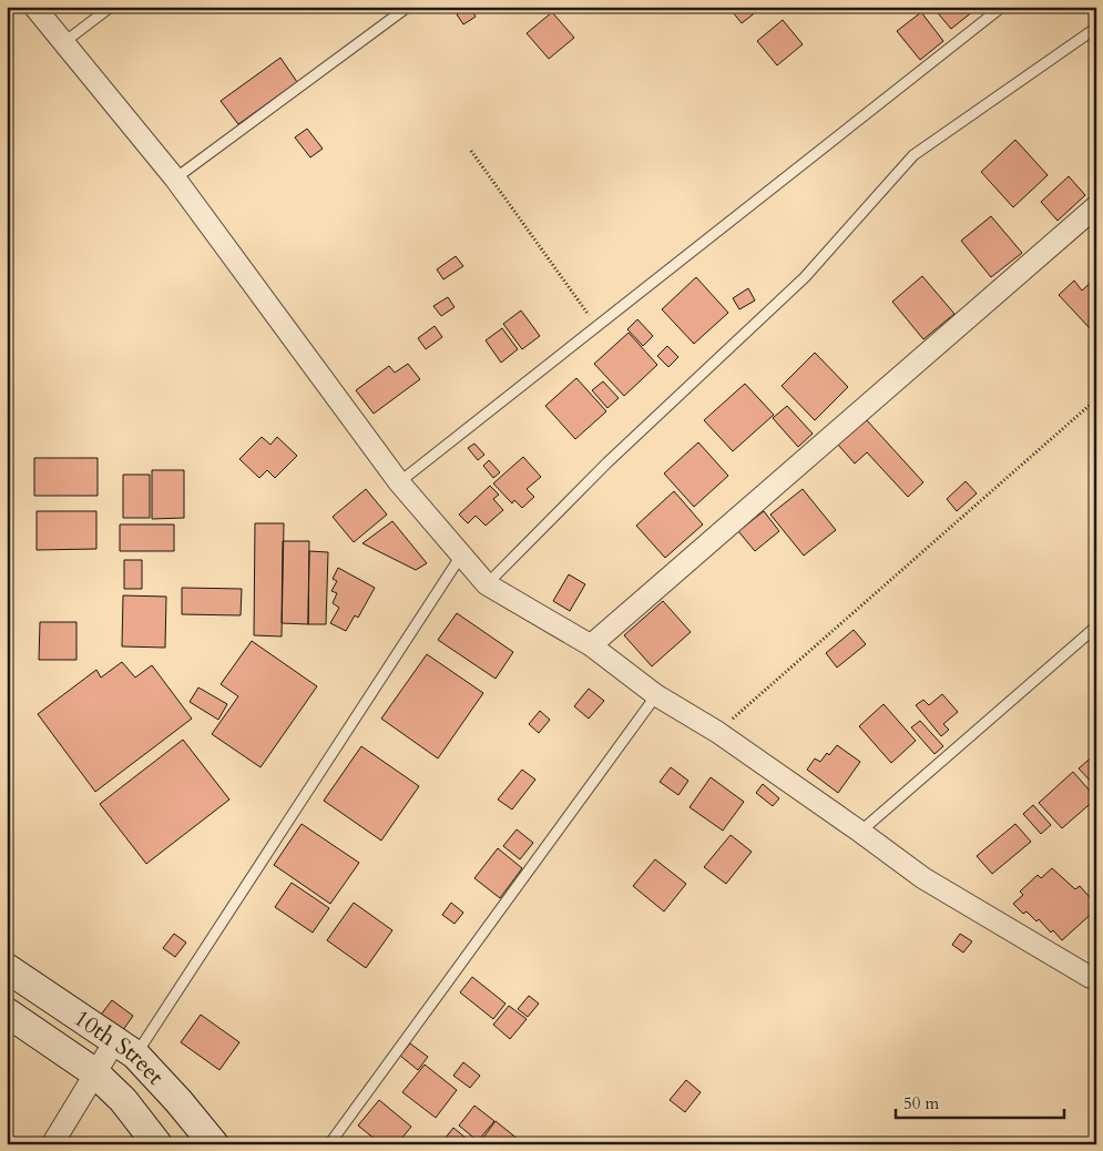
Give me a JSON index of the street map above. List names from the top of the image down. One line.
{"streets":{"main road":["10th Street"]},"scale_bar":"50 m"}
